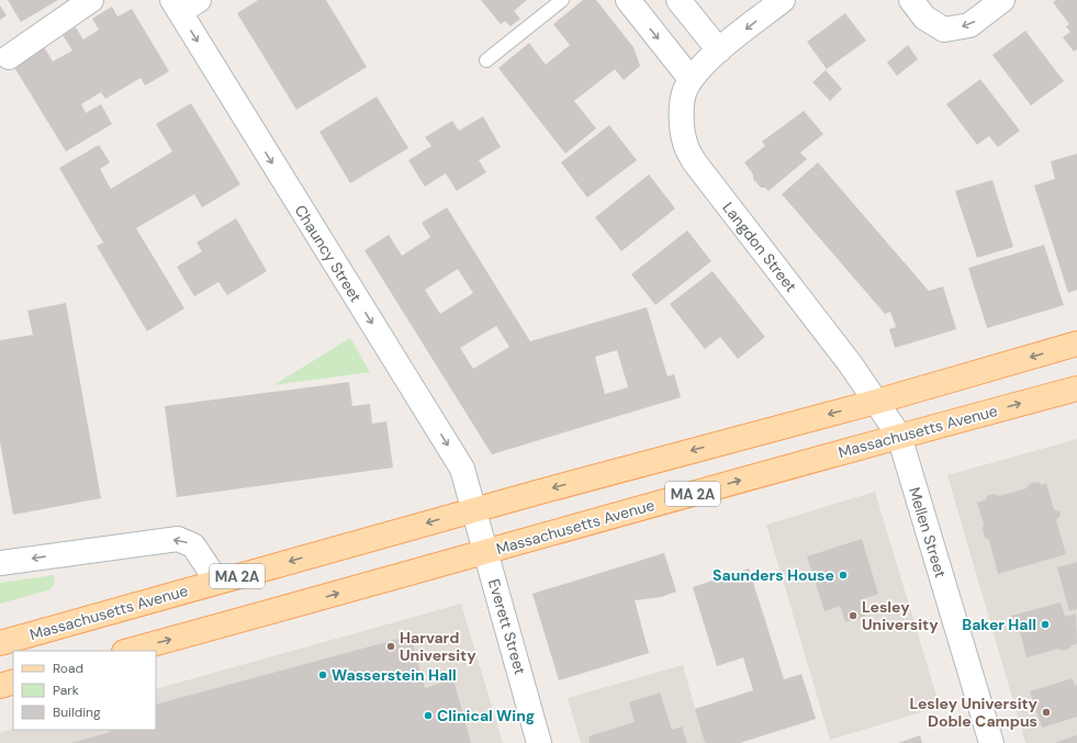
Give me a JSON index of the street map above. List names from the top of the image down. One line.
{"streets":{"main road":["Massachusetts Avenue","MA 2A"],"street":["Langdon Street","Chauncy Street","Mellen Street","Everett Street"]},"crossings":[["Langdon Street","Massachusetts Avenue"],["Langdon Street","Mellen Street"],["Chauncy Street","Massachusetts Avenue"],["Chauncy Street","Everett Street"],["Massachusetts Avenue","Mellen Street"],["Massachusetts Avenue","Everett Street"]],"one_way":["Chauncy Street"],"places":["Saunders House","Lesley University","Baker Hall","Harvard University","Wasserstein Hall","Lesley University Doble Campus","Clinical Wing"],"legend":["Road","Park","Building"]}
